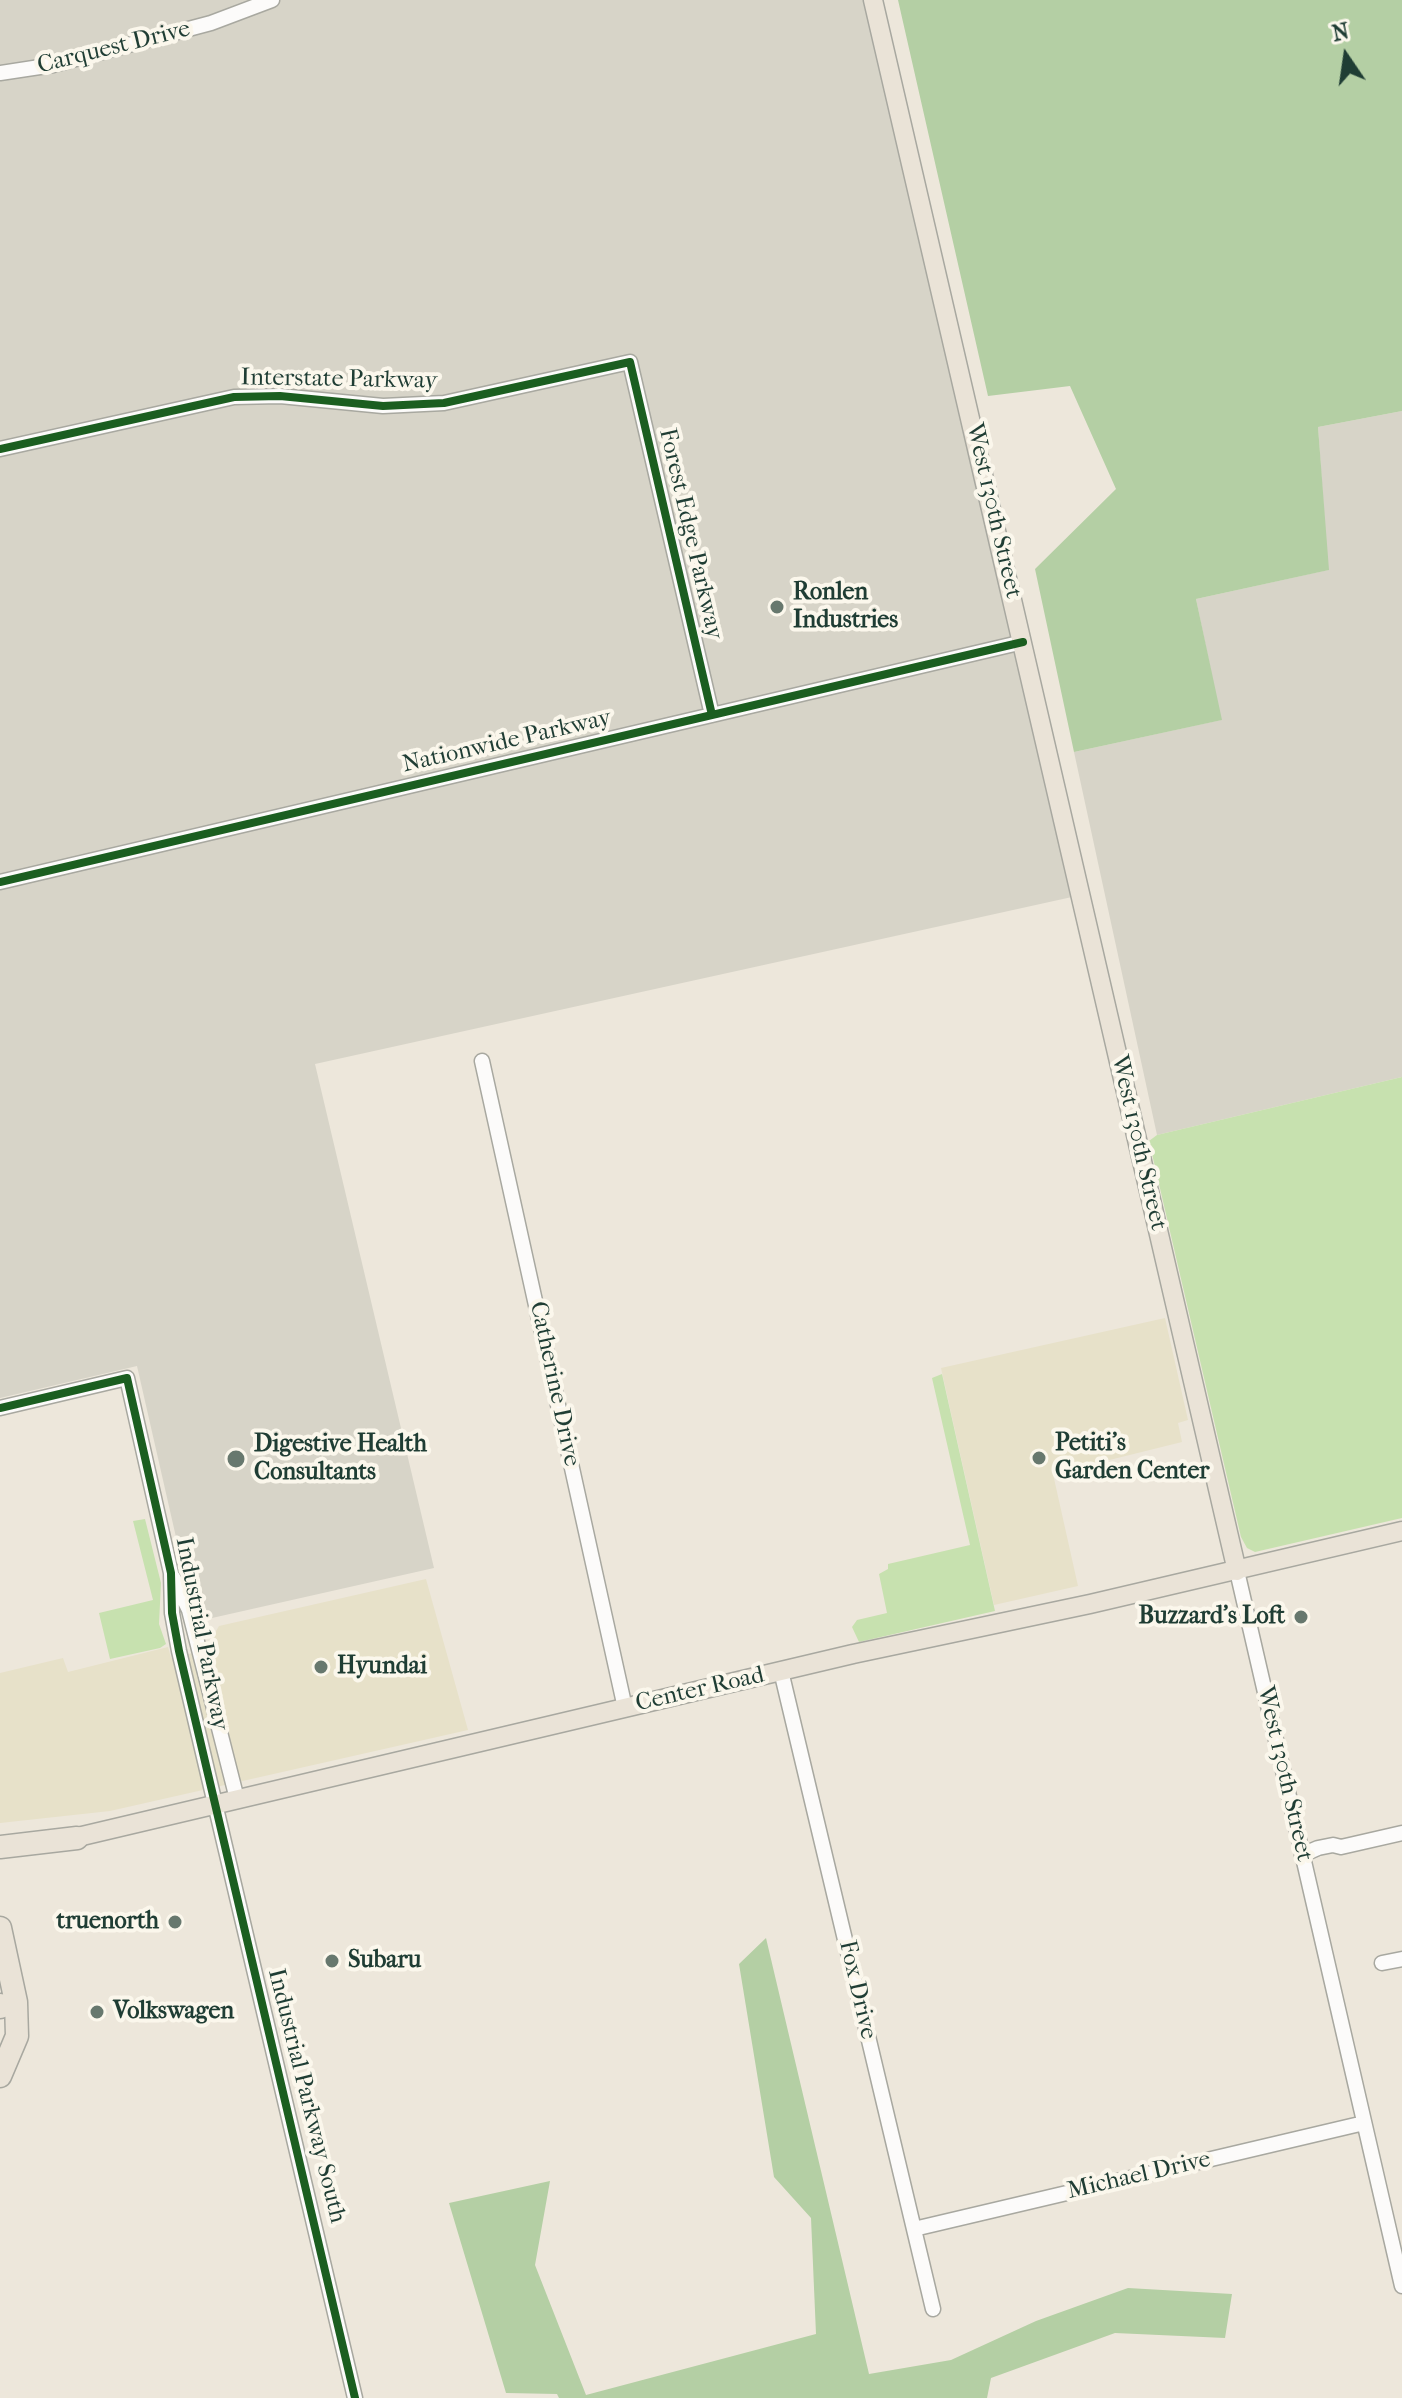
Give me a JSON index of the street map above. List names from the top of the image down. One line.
{"streets":{"main road":["West 130th Street","Center Road"],"street":["Carquest Drive","Interstate Parkway","Forest Edge Parkway","Nationwide Parkway","Catherine Drive","Industrial Parkway","Fox Drive","Industrial Parkway South","Michael Drive"]},"crossings":[["Interstate Parkway","Forest Edge Parkway"],["West 130th Street","Nationwide Parkway"],["West 130th Street","Center Road"],["West 130th Street","Michael Drive"],["Forest Edge Parkway","Nationwide Parkway"],["Catherine Drive","Center Road"],["Industrial Parkway","Center Road"],["Industrial Parkway","Industrial Parkway South"],["Center Road","Fox Drive"],["Center Road","Industrial Parkway South"],["Fox Drive","Michael Drive"]],"places":["Ronlen Industries","Petiti's Garden Center","Digestive Health Consultants","Buzzard's Loft","Hyundai","truenorth","Subaru","Volkswagen"],"north":"top"}
